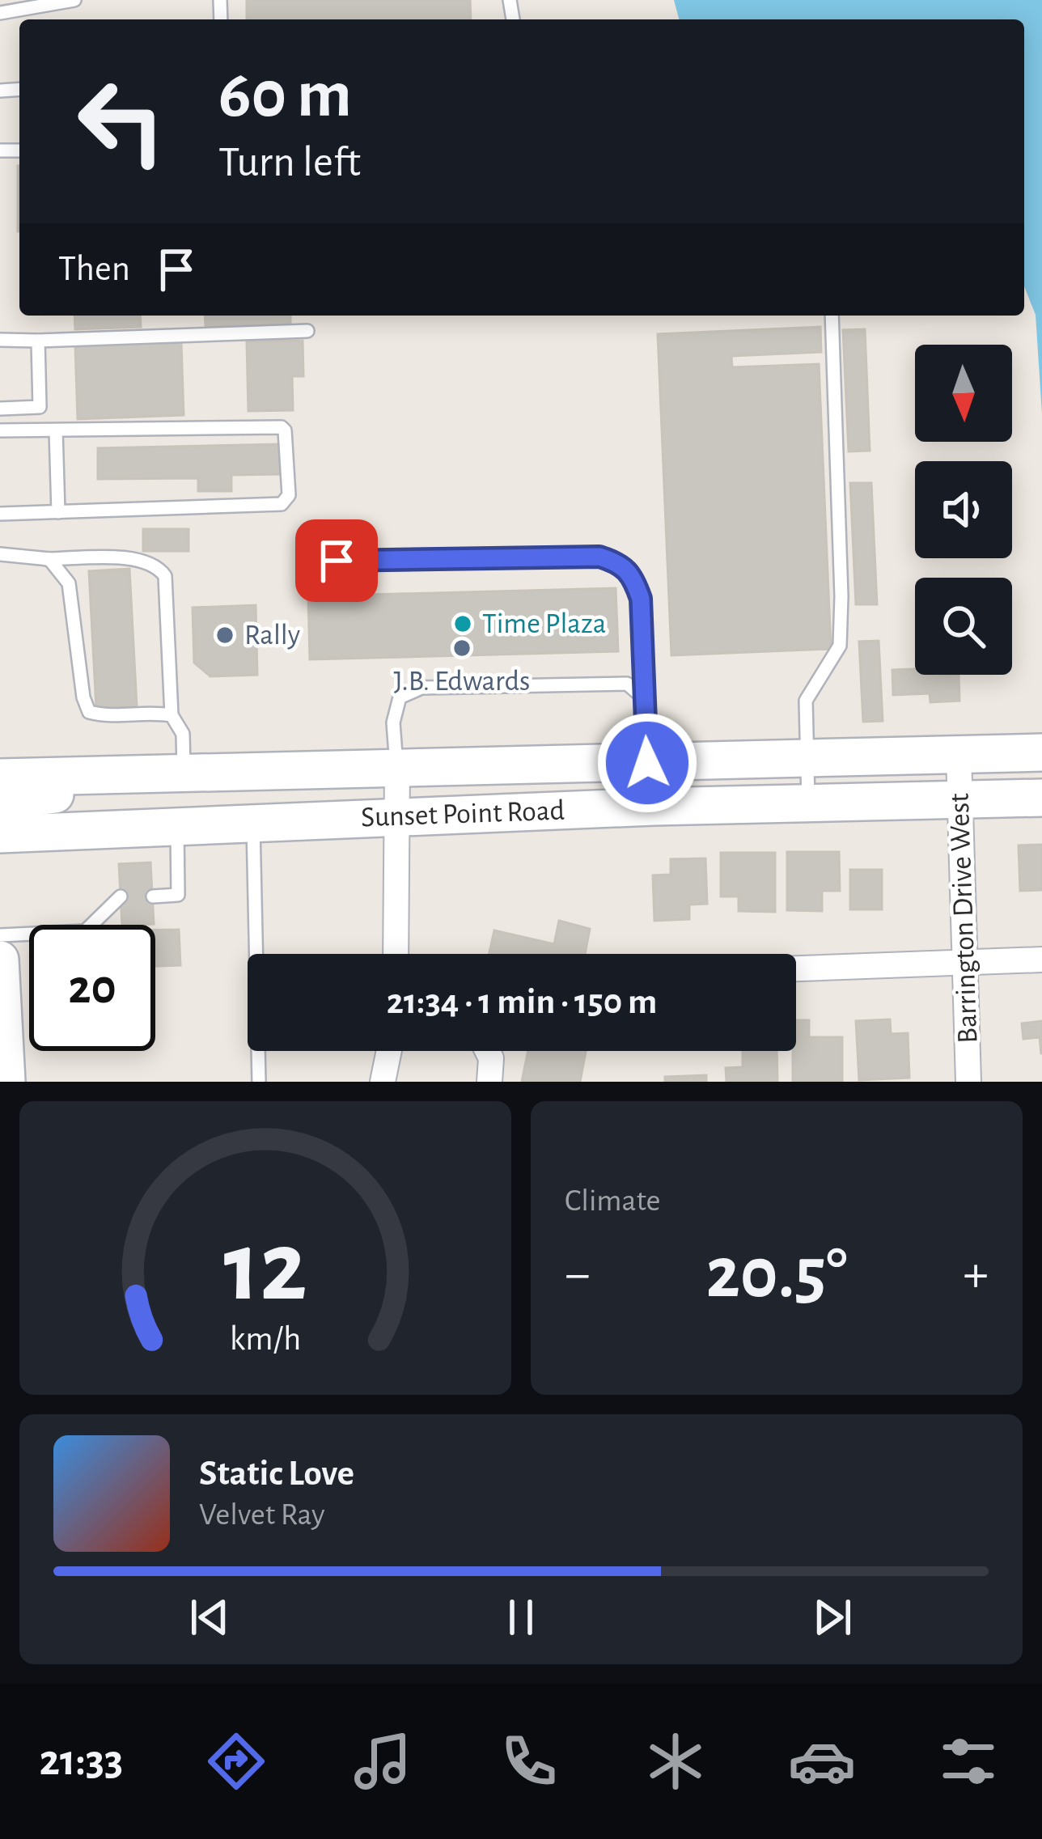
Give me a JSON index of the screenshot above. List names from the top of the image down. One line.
{"streets":{"main road":["Sunset Point Road"],"street":["Barrington Drive West"]},"crossings":[["Sunset Point Road","Barrington Drive West"]],"places":["Time Plaza","Rally","J.B. Edwards"],"north":"bottom","page":{"turn":["60 m","Turn left"],"then":"Then","limit":"20","trip":"21:34 · 1 min · 150 m","tile":"Climate","heat":["−","20.5°","+"],"song":["Static Love","Velvet Ray"],"tabs":"21:33","gauge":["12","km/h"]}}
